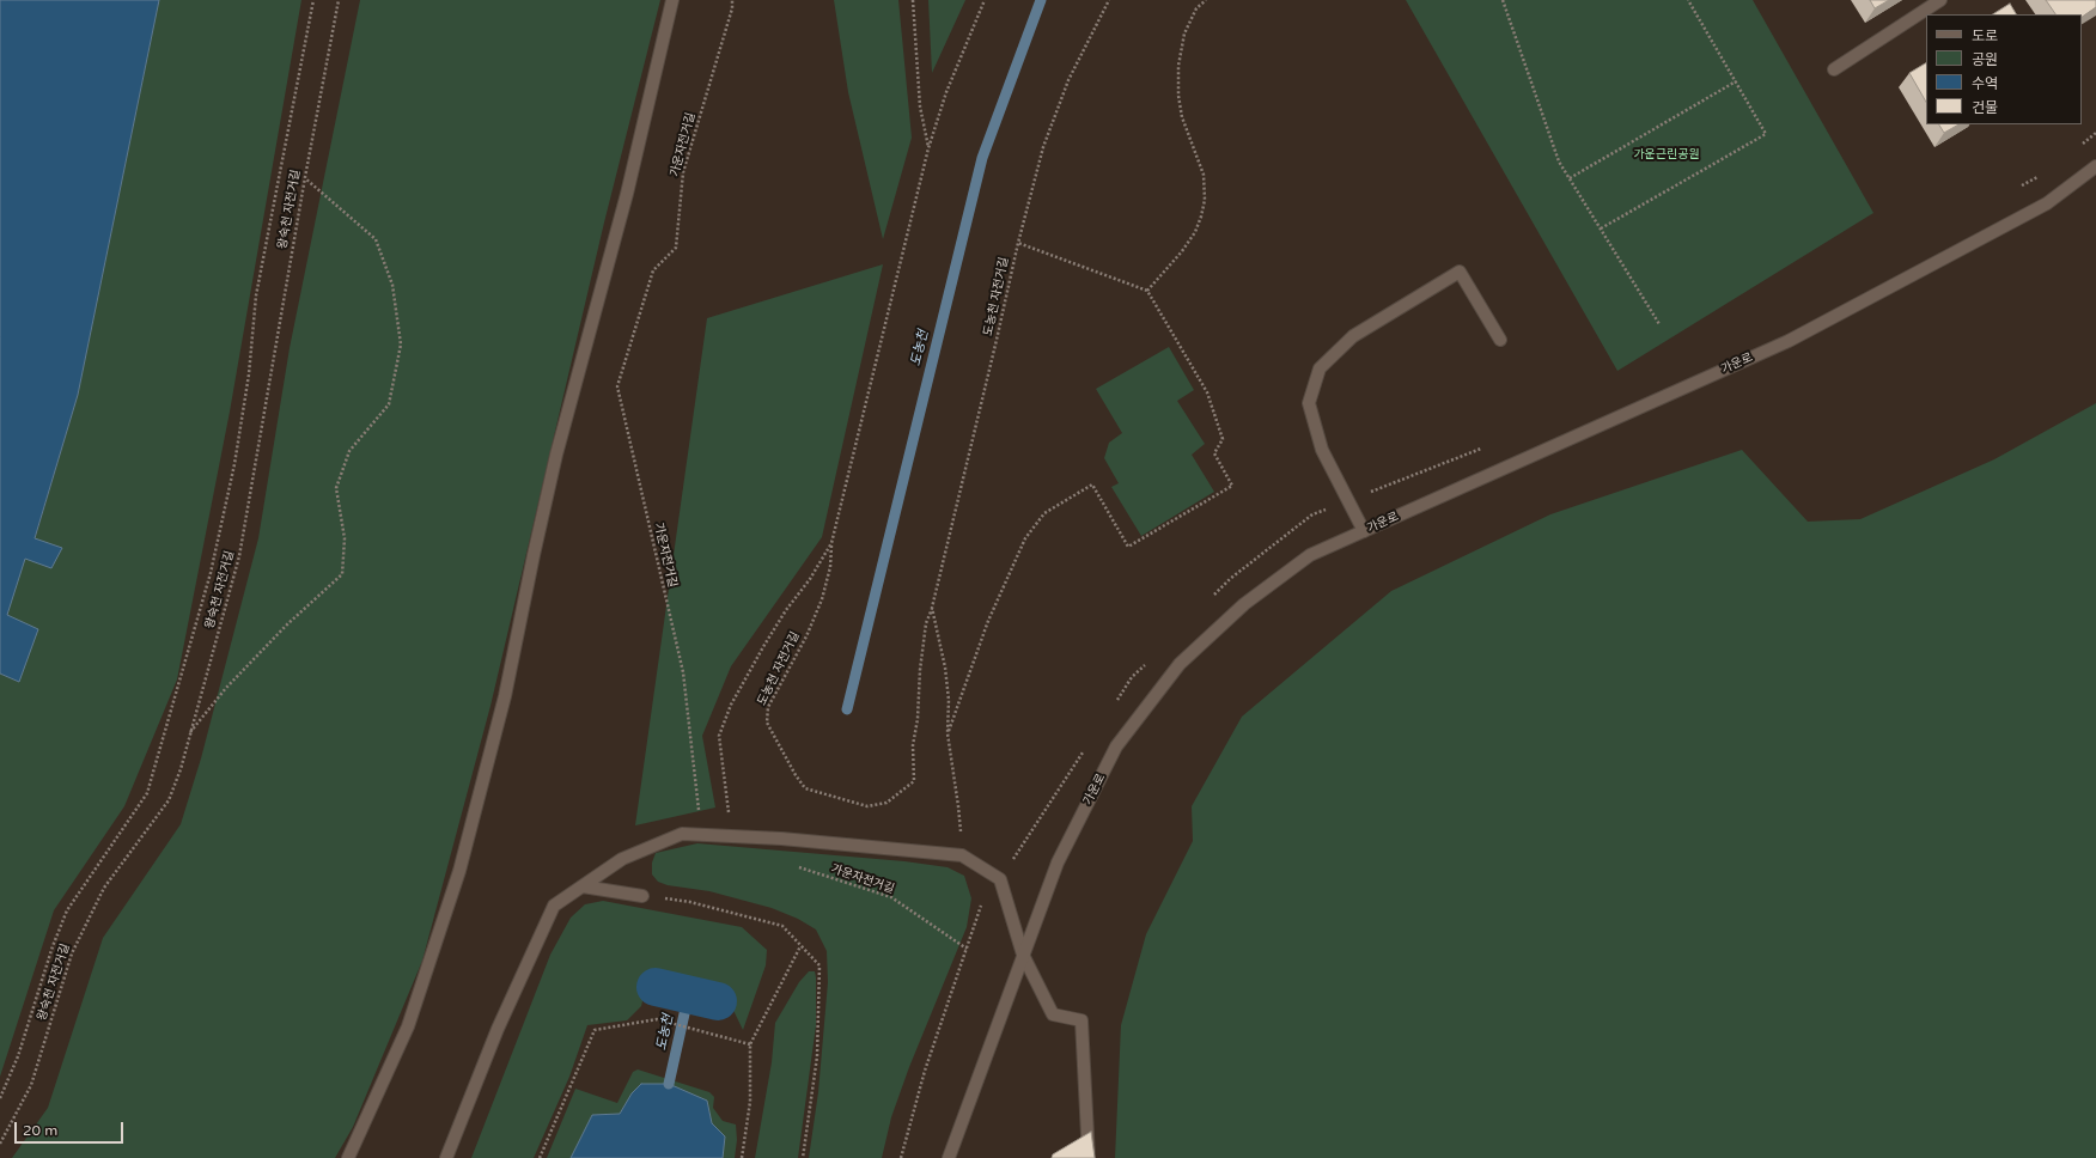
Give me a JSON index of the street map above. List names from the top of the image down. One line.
{"streets":{"street":["가운로"],"path":["가운자전거길","왕숙천 자전거길","도농천 자전거길"]},"water":["도농천"],"parks":["가운근린공원"],"legend":["도로","공원","수역","건물"],"scale_bar":"20 m"}
